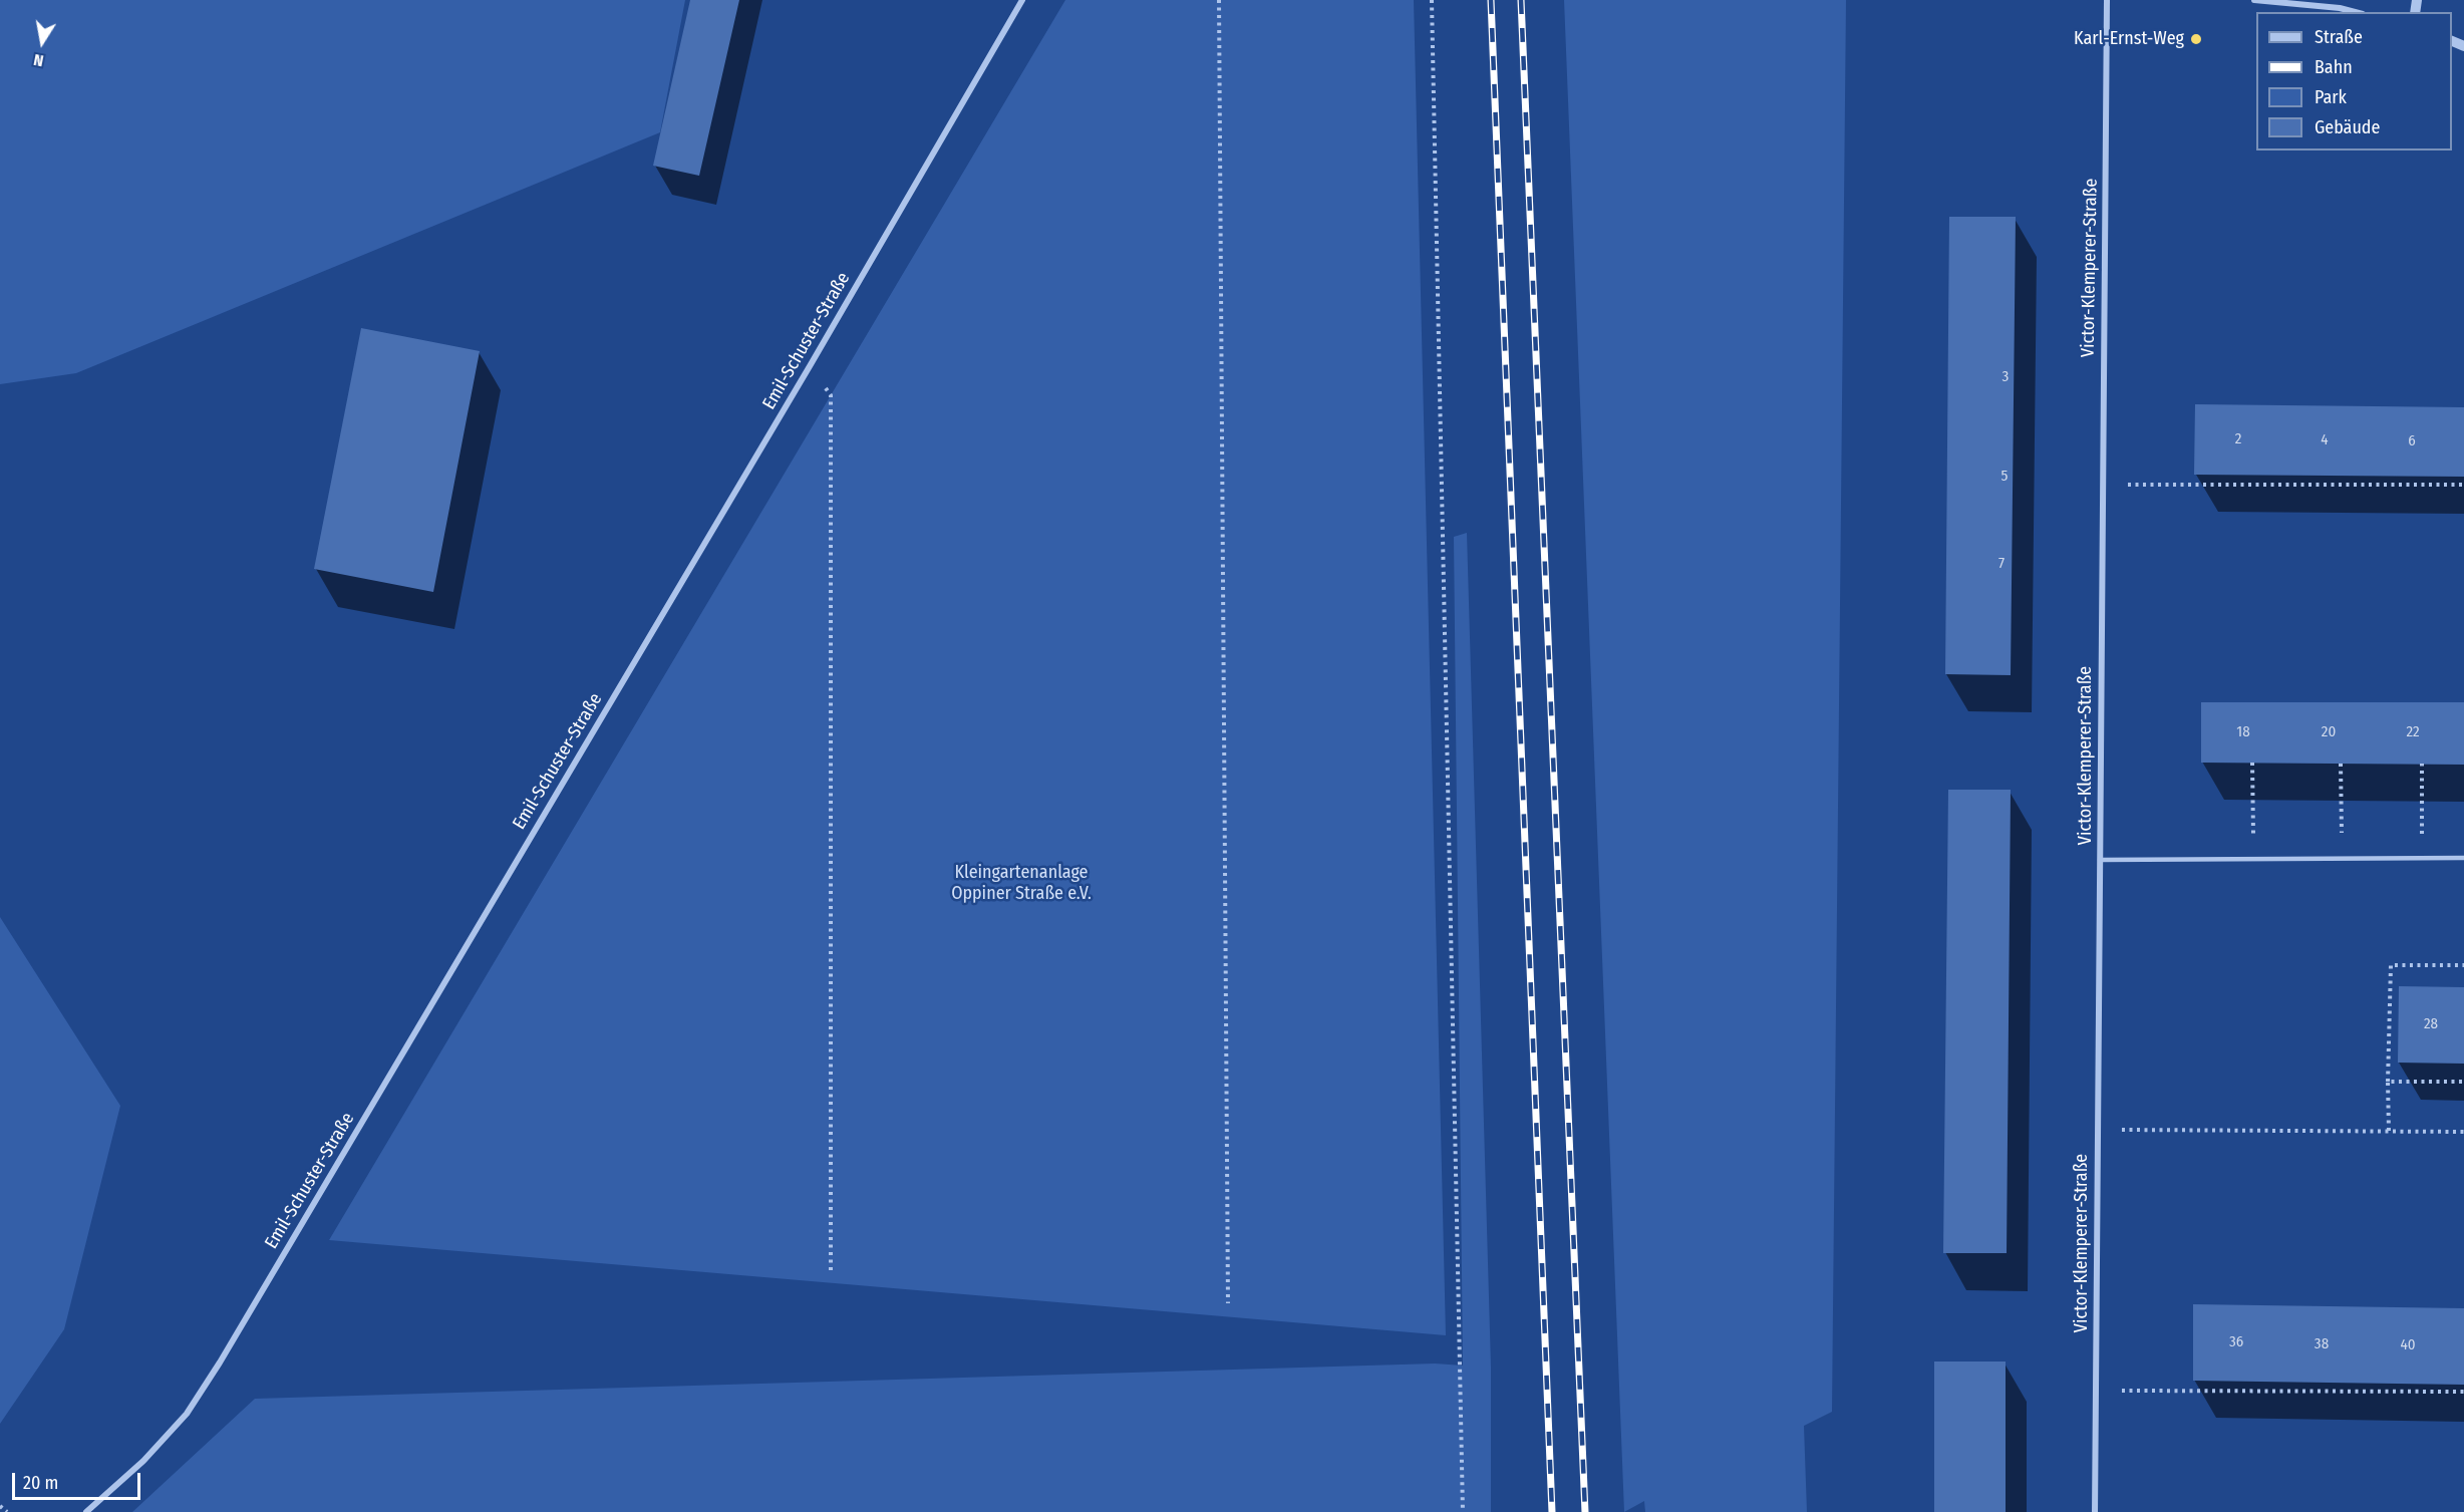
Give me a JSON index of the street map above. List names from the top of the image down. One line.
{"streets":{"street":["Victor-Klemperer-Straße","Emil-Schuster-Straße"]},"parks":["Kleingartenanlage Oppiner Straße e.V."],"places":["Karl-Ernst-Weg"],"house_numbers":["3","2","4","6","5","7","18","20","22","28","36","38","40"],"legend":["Straße","Bahn","Park","Gebäude"],"scale_bar":"20 m","north":"bottom"}
